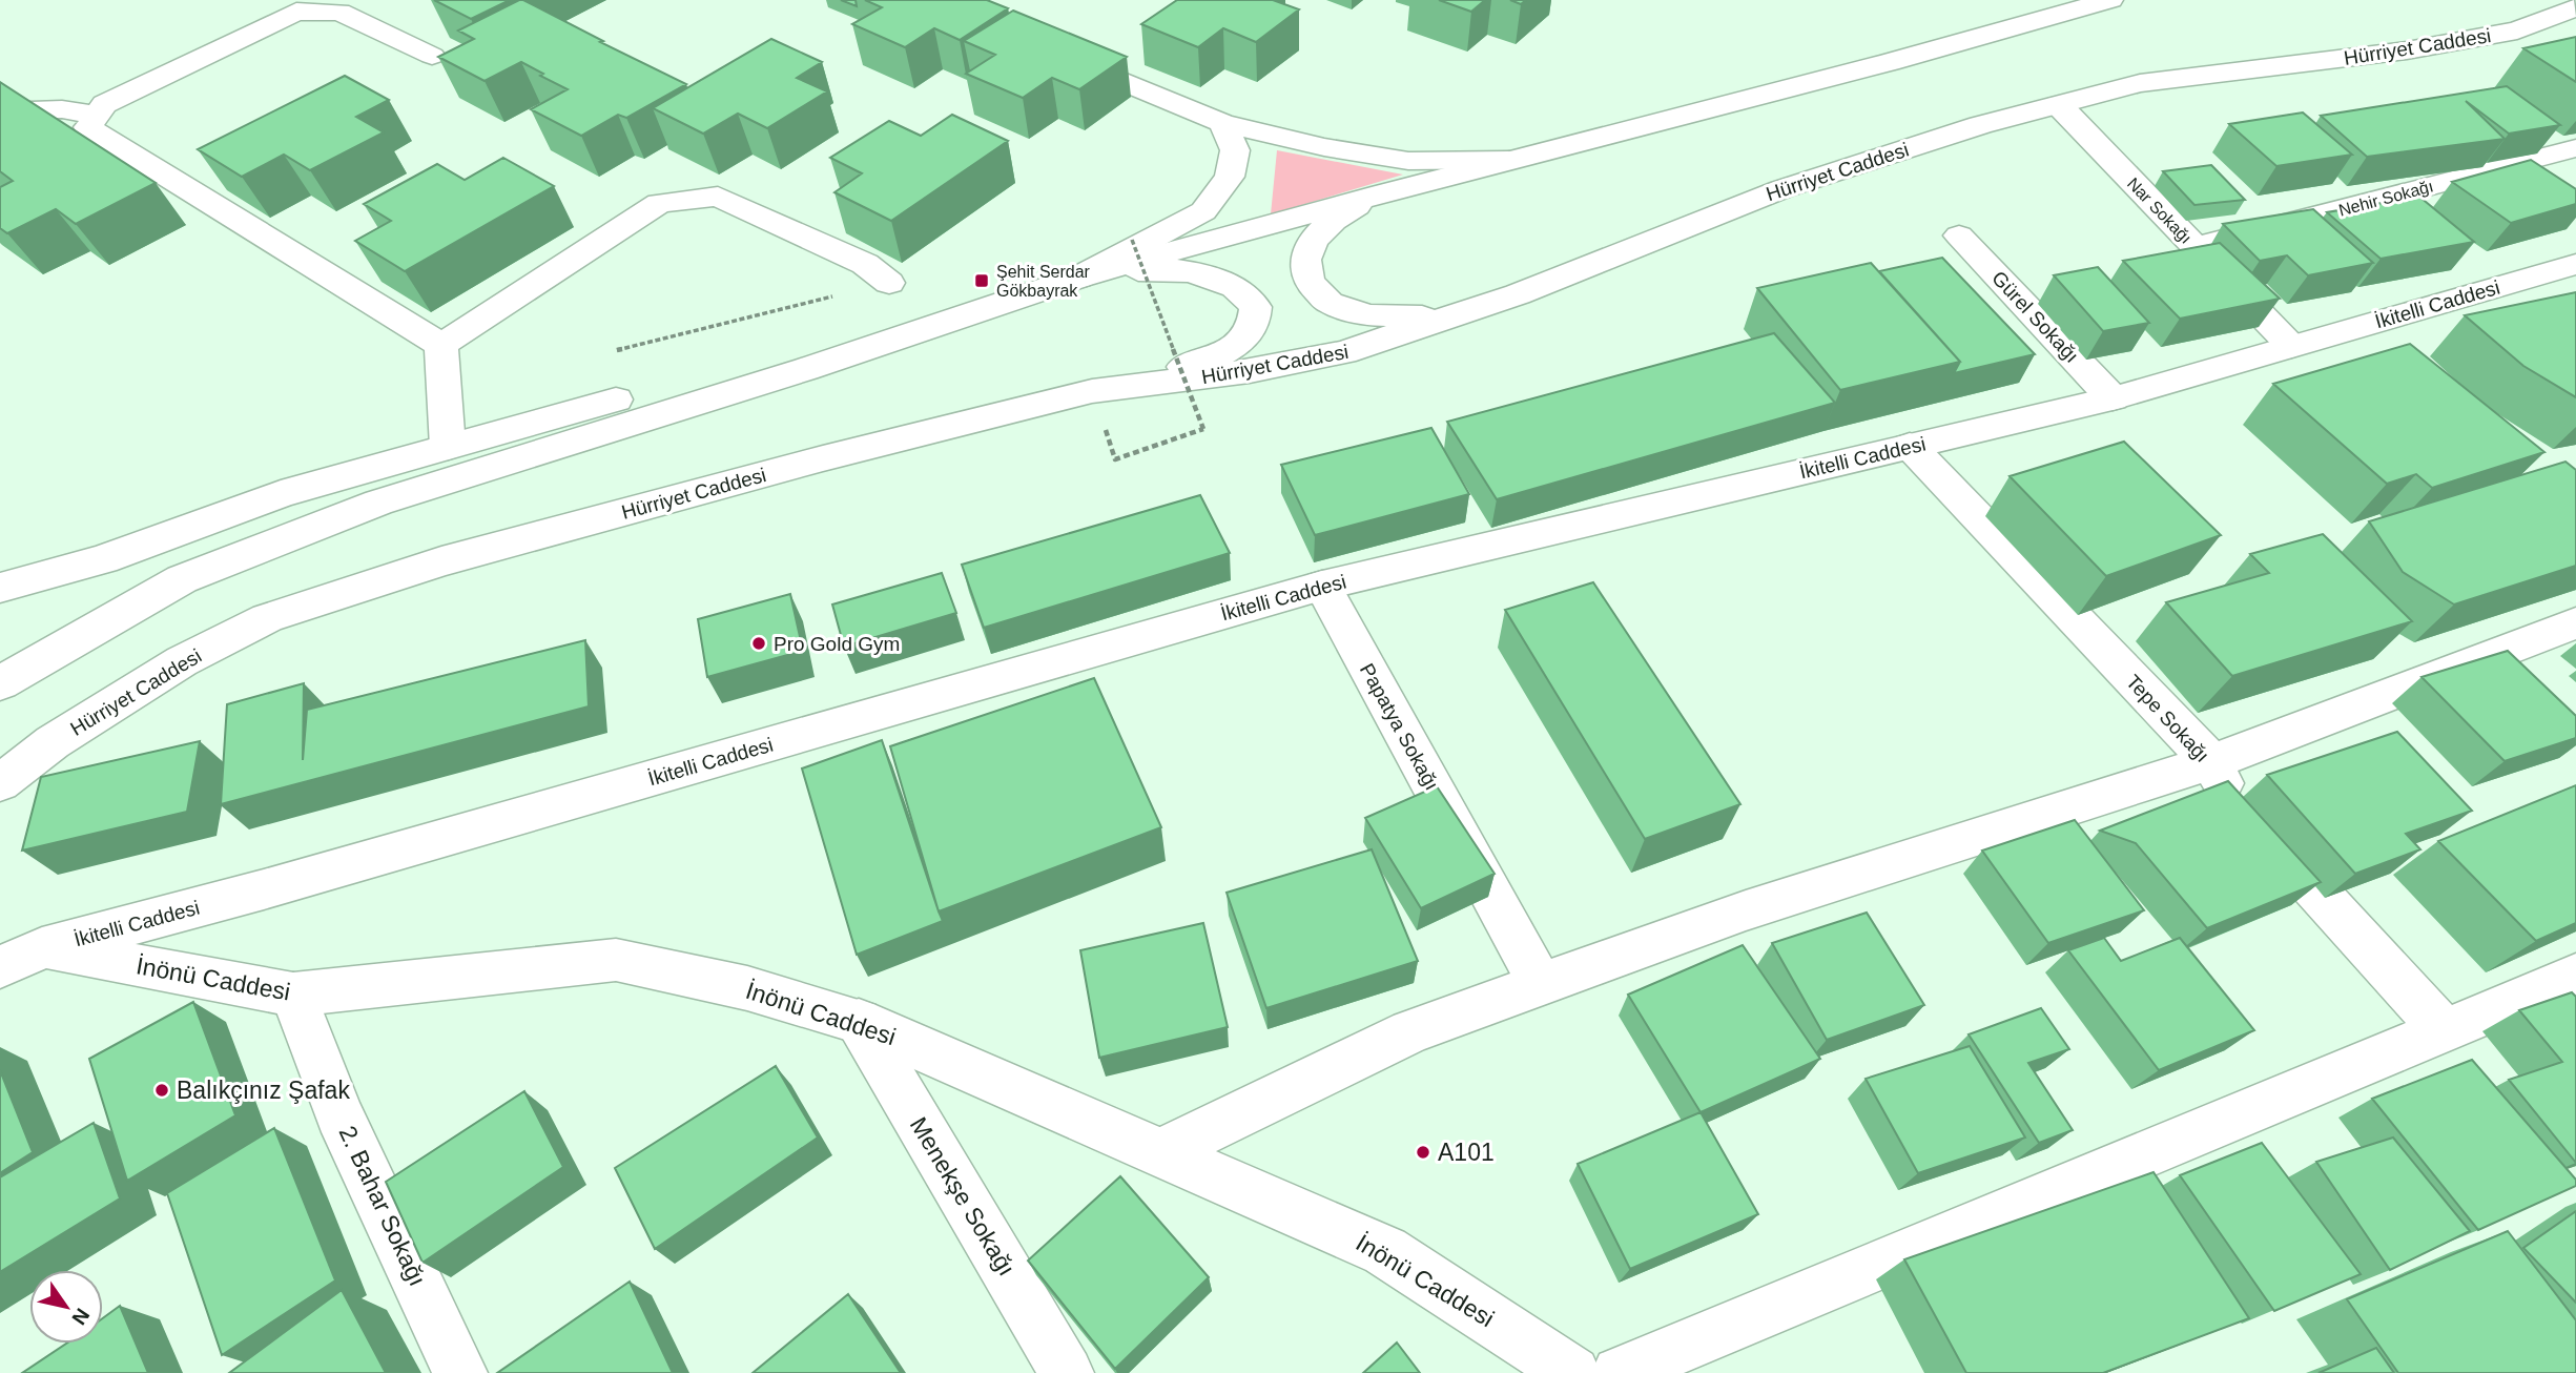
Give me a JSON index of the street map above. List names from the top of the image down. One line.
{"streets":{"main road":["Hürriyet Caddesi","Nehir Sokağı","Nar Sokağı","İkitelli Caddesi","Gürel Sokağı","Tepe Sokağı","Papatya Sokağı","İnönü Caddesi","Menekşe Sokağı","2. Bahar Sokağı"]},"crossings":[["Hürriyet Caddesi","Nar Sokağı"],["Nehir Sokağı","Nar Sokağı"],["Nar Sokağı","İkitelli Caddesi"],["İkitelli Caddesi","Gürel Sokağı"],["İkitelli Caddesi","Tepe Sokağı"],["İkitelli Caddesi","Papatya Sokağı"],["İkitelli Caddesi","İnönü Caddesi"],["İnönü Caddesi","Menekşe Sokağı"],["İnönü Caddesi","2. Bahar Sokağı"]],"places":{"transit":["Şehit Serdar Gökbayrak"],"other":["Pro Gold Gym","Balıkçınız Şafak","A101"]},"north":"bottom right"}
